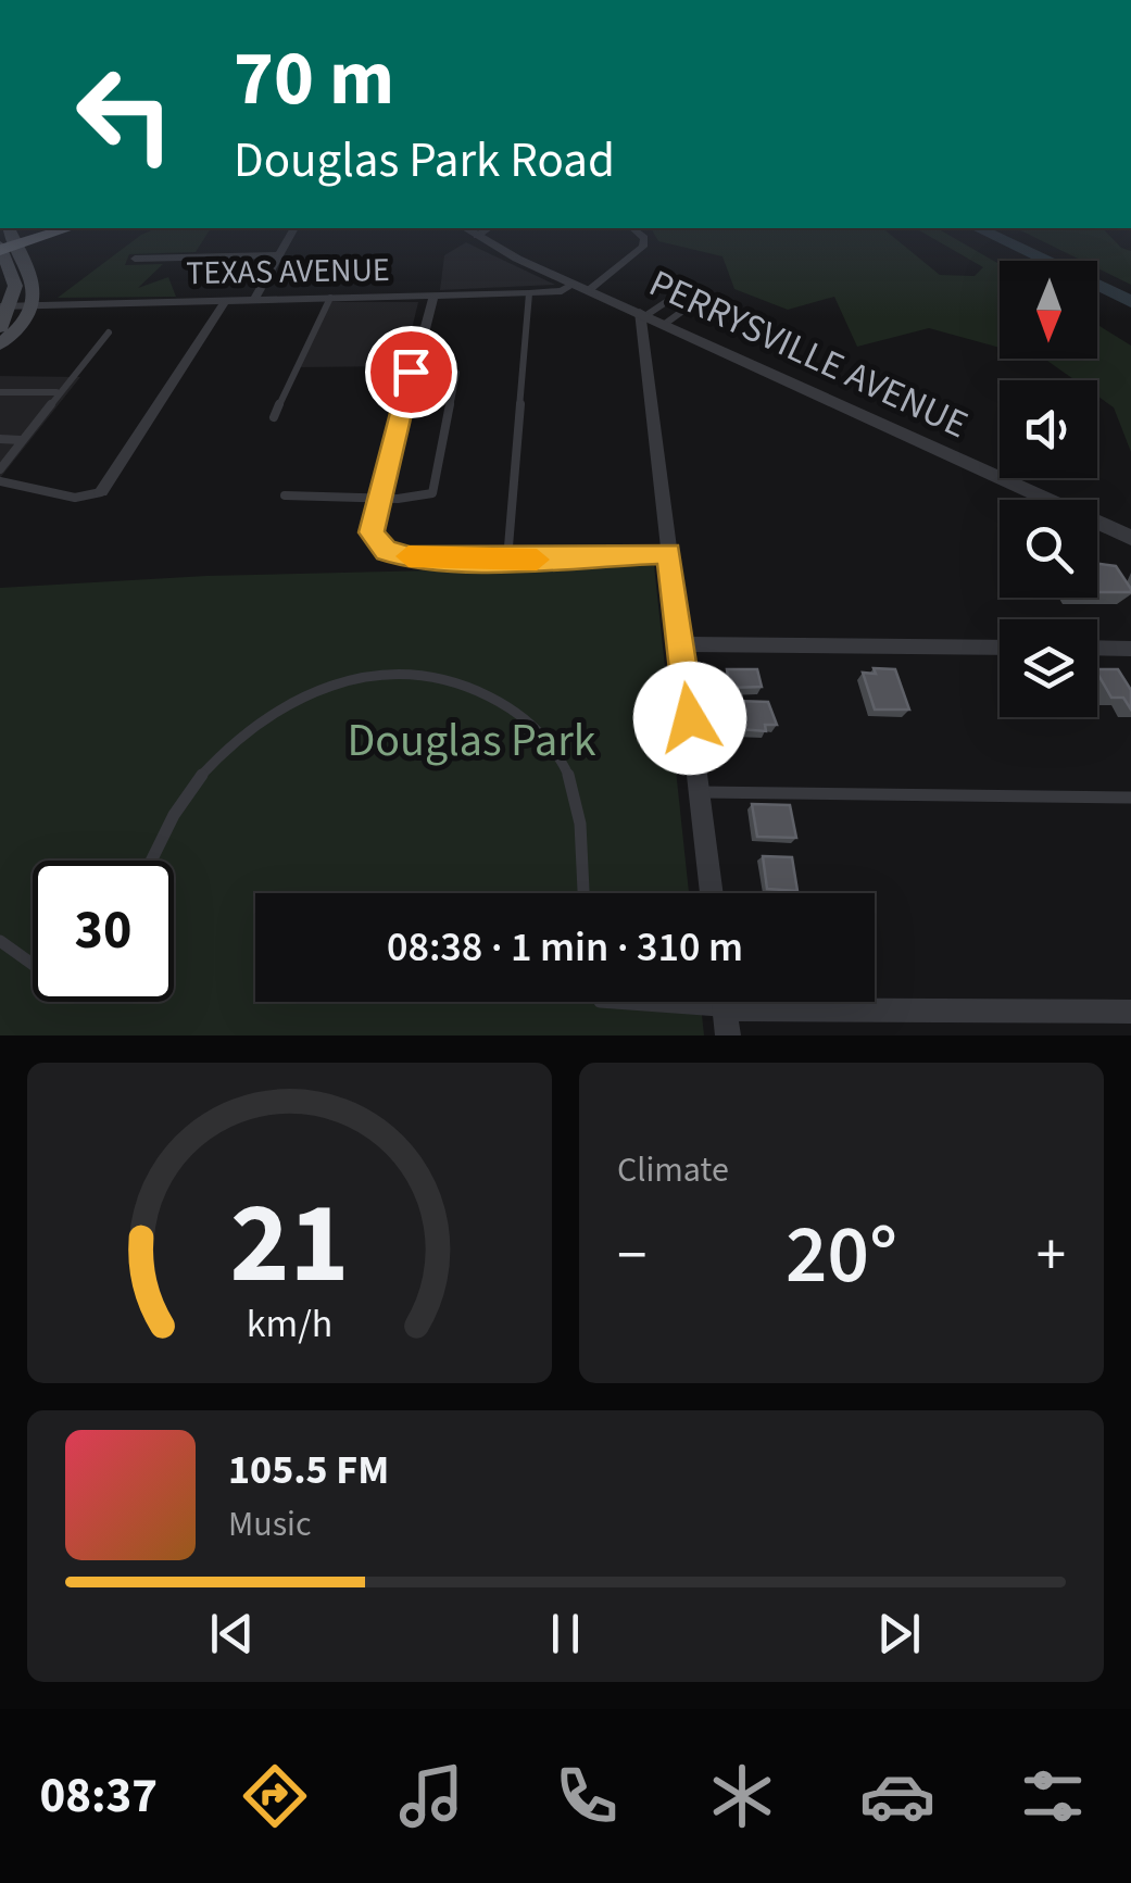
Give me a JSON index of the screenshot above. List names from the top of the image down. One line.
{"streets":{"street":["TEXAS AVENUE","PERRYSVILLE AVENUE"]},"crossings":[["TEXAS AVENUE","PERRYSVILLE AVENUE"]],"parks":["Douglas Park"],"north":"bottom","page":{"turn":["70 m","Douglas Park Road"],"limit":"30","trip":"08:38 · 1 min · 310 m","tile":"Climate","heat":["−","20°","+"],"song":["105.5 FM","Music"],"tabs":"08:37","gauge":["21","km/h"]}}
